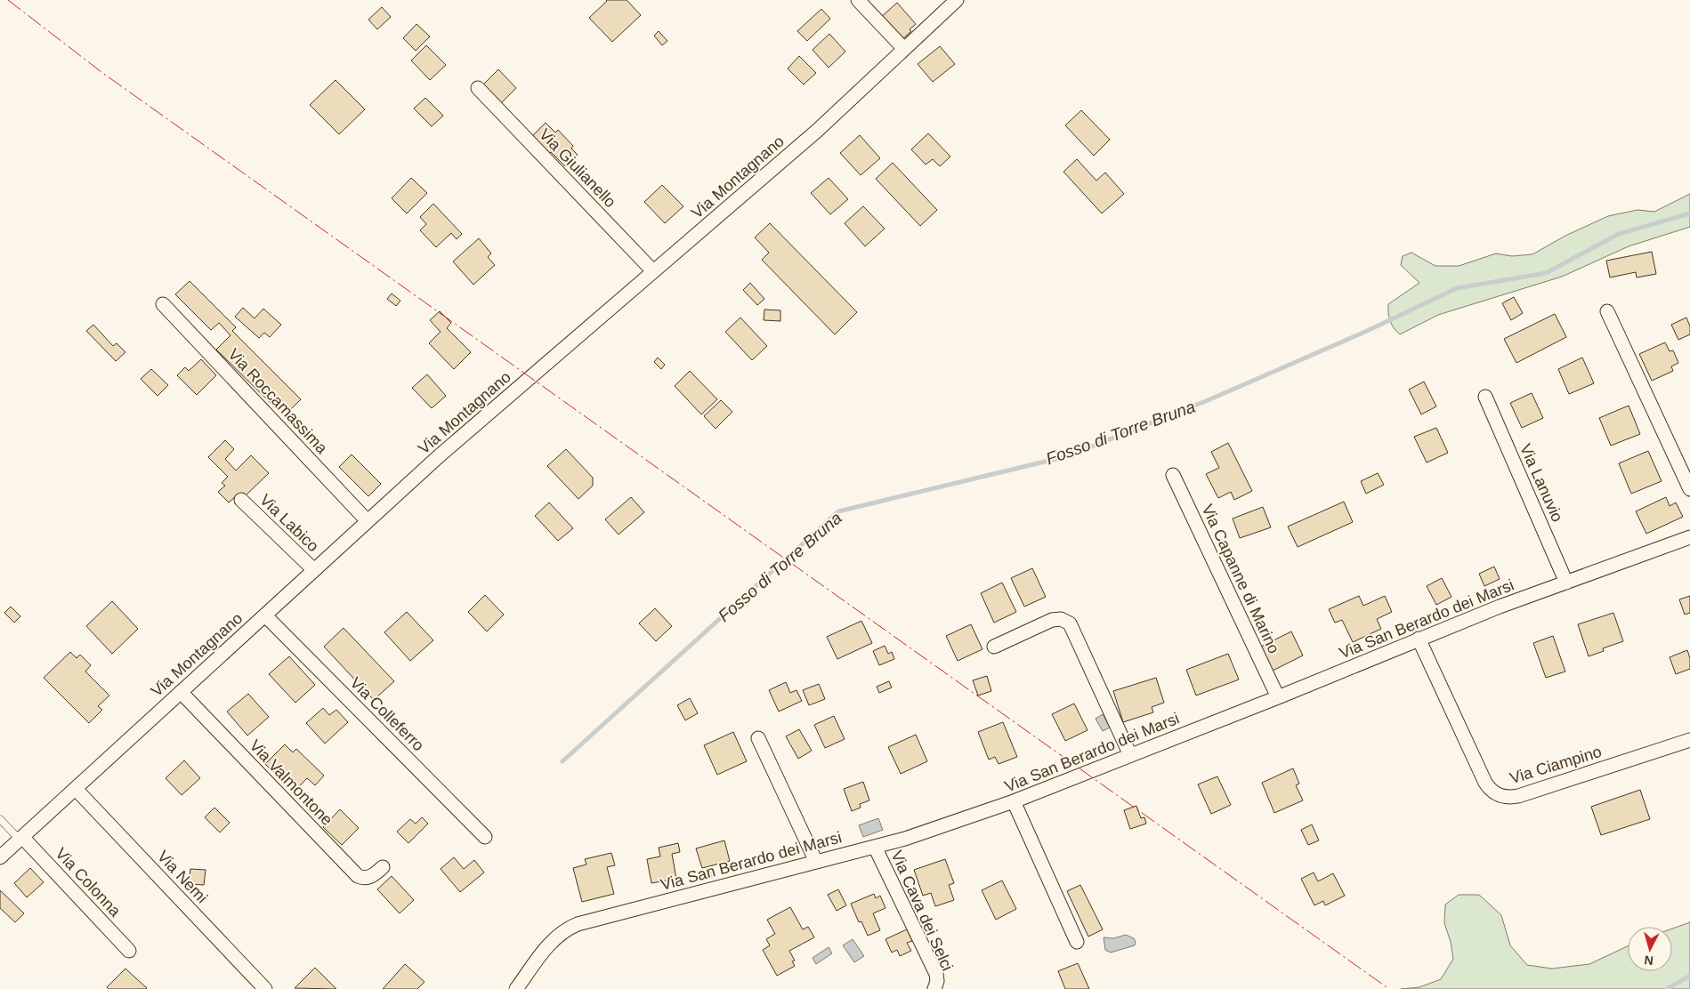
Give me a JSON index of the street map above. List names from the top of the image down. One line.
{"streets":{"street":["Via Giulianello","Via Montagnano","Via Roccamassima","Via Lanuvio","Via Labico","Via Capanne di Marino","Via San Berardo dei Marsi","Via Colleferro","Via Ciampino","Via Valmontone","Via Nemi","Via Colonna","Via Cava dei Selci"]},"crossings":[["Via Giulianello","Via Montagnano"],["Via Montagnano","Via Roccamassima"],["Via Montagnano","Via Labico"],["Via Montagnano","Via Colleferro"],["Via Montagnano","Via Valmontone"],["Via Montagnano","Via Nemi"],["Via Montagnano","Via Colonna"],["Via Lanuvio","Via San Berardo dei Marsi"],["Via Capanne di Marino","Via San Berardo dei Marsi"],["Via San Berardo dei Marsi","Via Ciampino"],["Via San Berardo dei Marsi","Via Cava dei Selci"]],"water":["Fosso di Torre Bruna"],"north":"bottom"}
